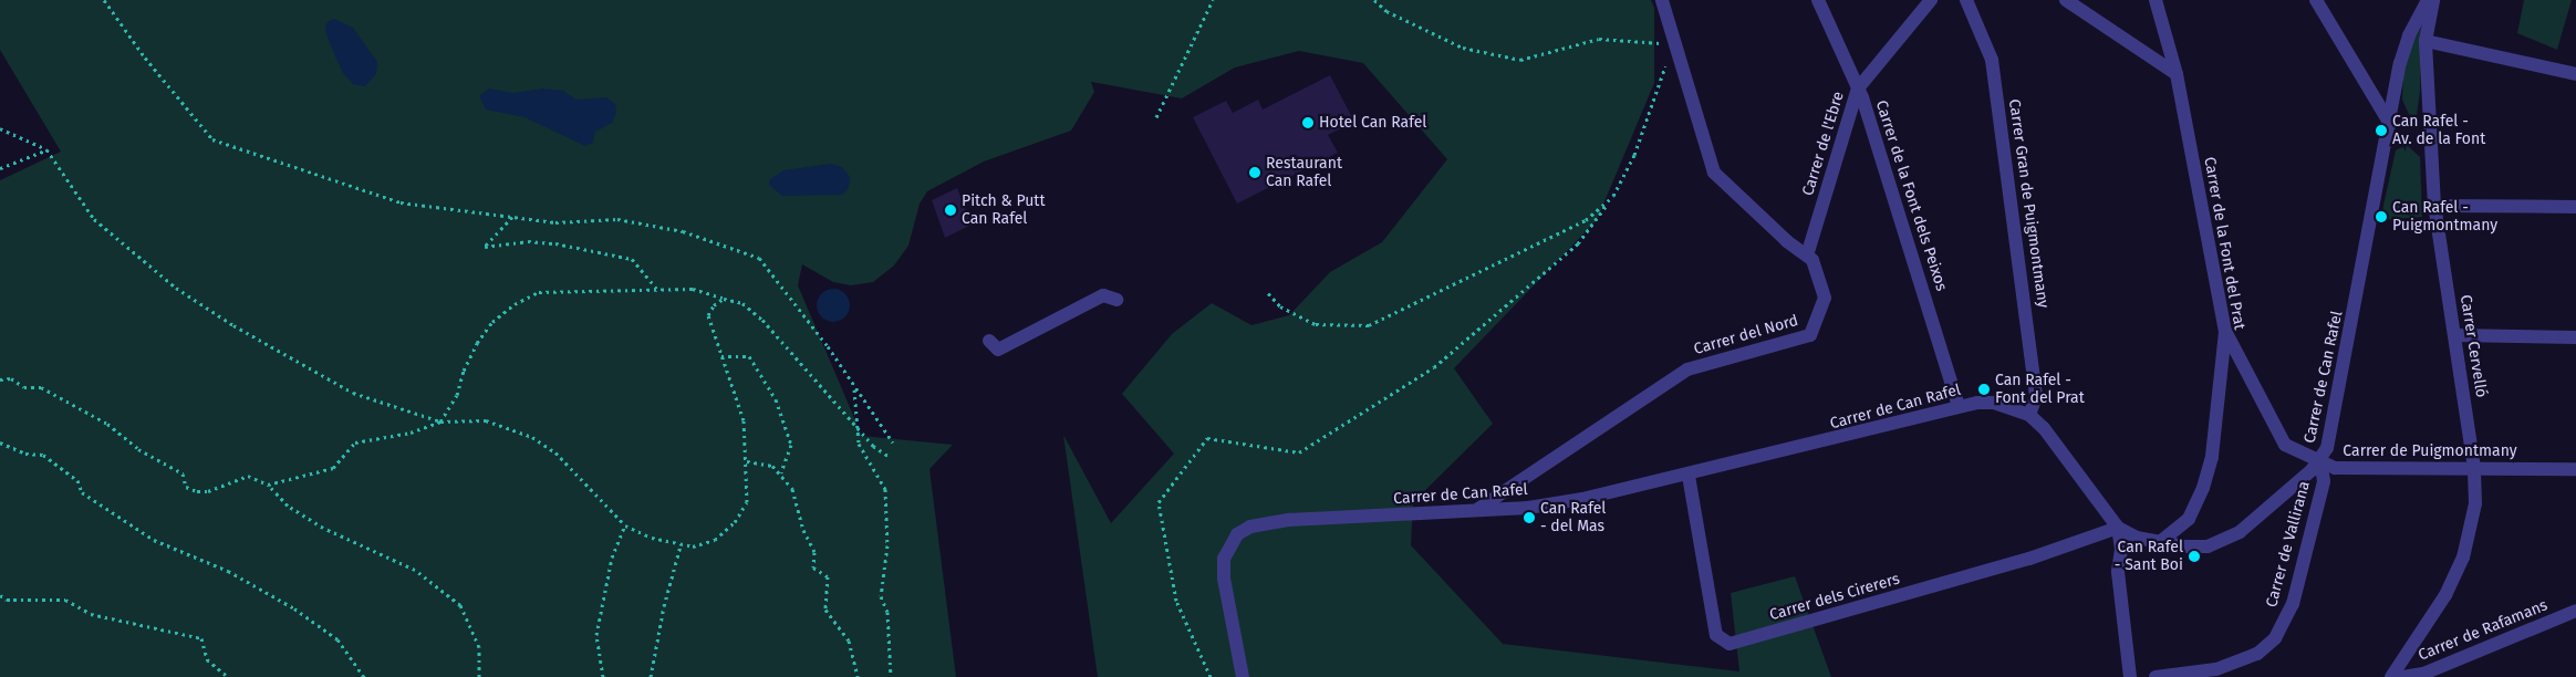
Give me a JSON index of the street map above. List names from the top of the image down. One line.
{"streets":{"street":["Carrer de l'Ebre","Carrer de la Font dels Peixos","Carrer Gran de Puigmontmany","Carrer de la Font del Prat","Carrer del Nord","Carrer Cervelló","Carrer de Can Rafel","Carrer de Puigmontmany","Carrer de Vallirana","Carrer dels Cirerers","Carrer de Rafamans"]},"crossings":[["Carrer de l'Ebre","Carrer de la Font dels Peixos"],["Carrer de l'Ebre","Carrer del Nord"],["Carrer de la Font dels Peixos","Carrer de Can Rafel"],["Carrer Gran de Puigmontmany","Carrer de Can Rafel"],["Carrer de la Font del Prat","Carrer de Can Rafel"],["Carrer de la Font del Prat","Carrer de Puigmontmany"],["Carrer del Nord","Carrer de Can Rafel"],["Carrer Cervelló","Carrer de Puigmontmany"],["Carrer de Can Rafel","Carrer de Puigmontmany"],["Carrer de Can Rafel","Carrer de Vallirana"],["Carrer de Can Rafel","Carrer dels Cirerers"],["Carrer de Puigmontmany","Carrer de Vallirana"]],"places":["Hotel Can Rafel","Can Rafel - Av. de la Font","Restaurant Can Rafel","Pitch & Putt Can Rafel","Can Rafel - Puigmontmany","Can Rafel - Font del Prat","Can Rafel - del Mas","Can Rafel - Sant Boi"]}
